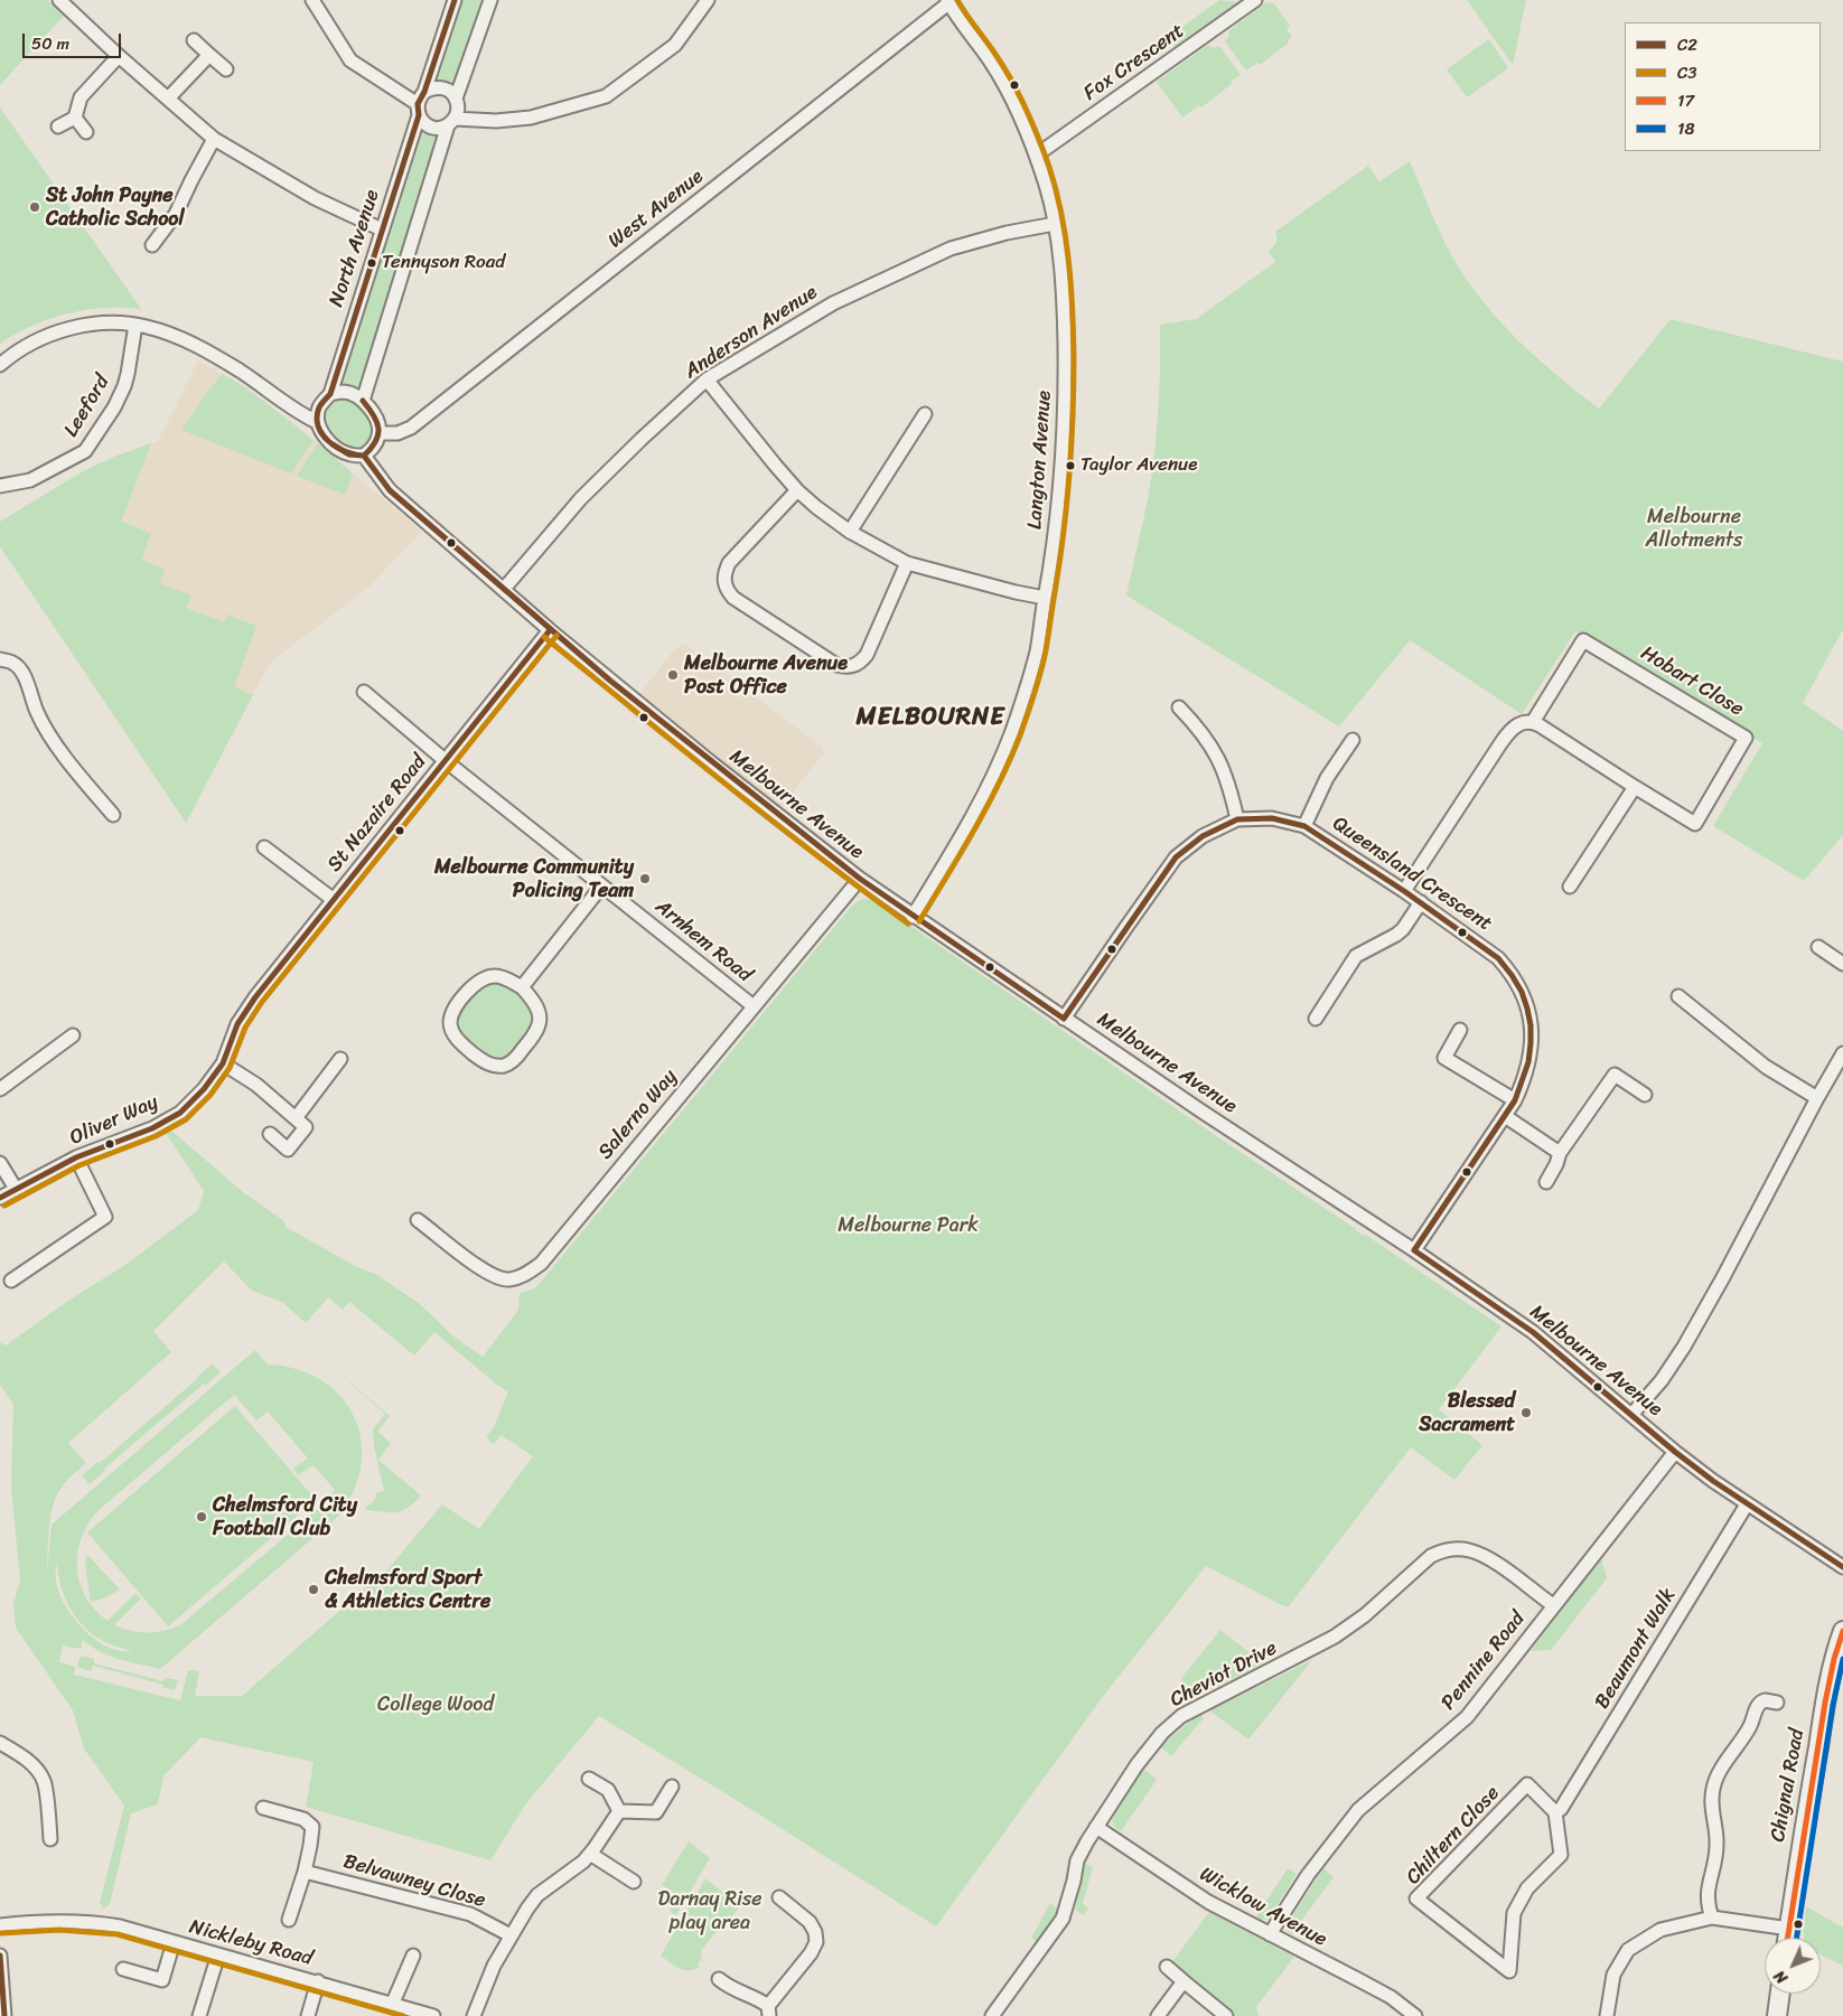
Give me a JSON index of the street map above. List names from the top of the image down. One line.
{"streets":{"street":["Fox Crescent","West Avenue","North Avenue","Anderson Avenue","Leeford","Langton Avenue","Hobart Close","Melbourne Avenue","St Nazaire Road","Queensland Crescent","Arnhem Road","Salerno Way","Oliver Way","Beaumont Walk","Pennine Road","Cheviot Drive","Chignal Road","Chiltern Close","Belvawney Close","Wicklow Avenue","Nickleby Road"]},"crossings":[["Fox Crescent","Langton Avenue"],["West Avenue","North Avenue"],["West Avenue","Langton Avenue"],["West Avenue","Melbourne Avenue"],["North Avenue","Melbourne Avenue"],["Anderson Avenue","Langton Avenue"],["Anderson Avenue","Melbourne Avenue"],["Langton Avenue","Melbourne Avenue"],["Melbourne Avenue","St Nazaire Road"],["Melbourne Avenue","Queensland Crescent"],["Melbourne Avenue","Salerno Way"],["Melbourne Avenue","Beaumont Walk"],["Melbourne Avenue","Pennine Road"],["St Nazaire Road","Arnhem Road"],["St Nazaire Road","Oliver Way"],["Arnhem Road","Salerno Way"],["Beaumont Walk","Chiltern Close"],["Pennine Road","Cheviot Drive"],["Pennine Road","Wicklow Avenue"],["Cheviot Drive","Wicklow Avenue"]],"districts":["MELBOURNE"],"parks":["Melbourne Allotments","Melbourne Park","College Wood","Darnay Rise play area"],"places":["St John Payne Catholic School","Tennyson Road","Taylor Avenue","Melbourne Avenue Post Office","Melbourne Community Policing Team","Blessed Sacrament","Chelmsford City Football Club","Chelmsford Sport & Athletics Centre"],"lines":["transit line C2","transit line C3","transit line 17","transit line 18"],"legend":["C2","C3","17","18"],"scale_bar":"50 m","north":"bottom left"}
